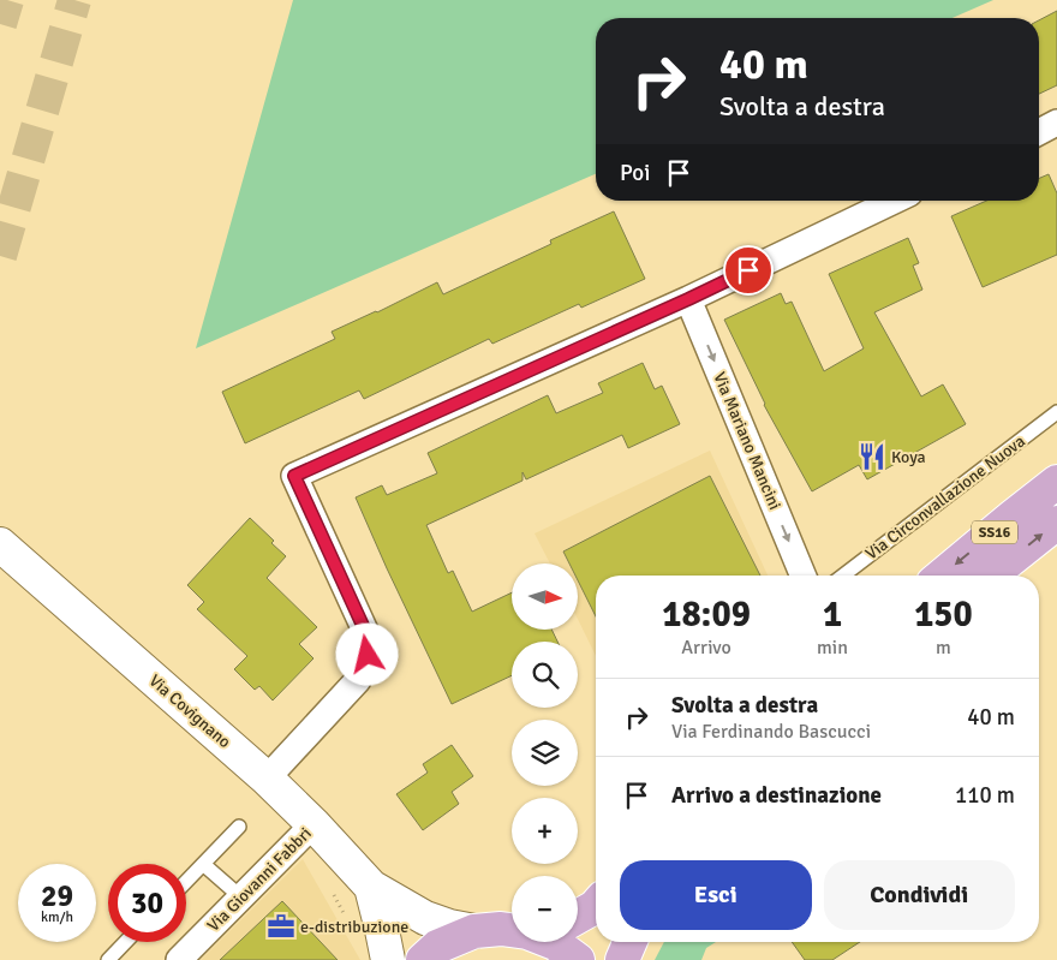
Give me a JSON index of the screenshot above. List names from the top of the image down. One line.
{"streets":{"main road":["SS16"],"street":["Via Mariano Mancini","Via Covignano","Via Giovanni Fabbri"],"lane":["Via Circonvallazione Nuova"]},"crossings":[["Via Covignano","Via Giovanni Fabbri"]],"one_way":["Via Mariano Mancini"],"places":{"restaurant":["Koya"],"office":["e-distribuzione"]},"north":"right","page":{"turn":["40 m","Svolta a destra"],"then":"Poi","map_buttons":["+","−"],"eta":["18:09","Arrivo","1","min","150","m"],"list":[{"name":"Svolta a destra","note":"Via Ferdinando Bascucci","value":"40 m"},{"name":"Arrivo a destinazione","value":"110 m"}],"buttons":["Esci","Condividi"],"speed":"29 km/h","limit":"30"}}
